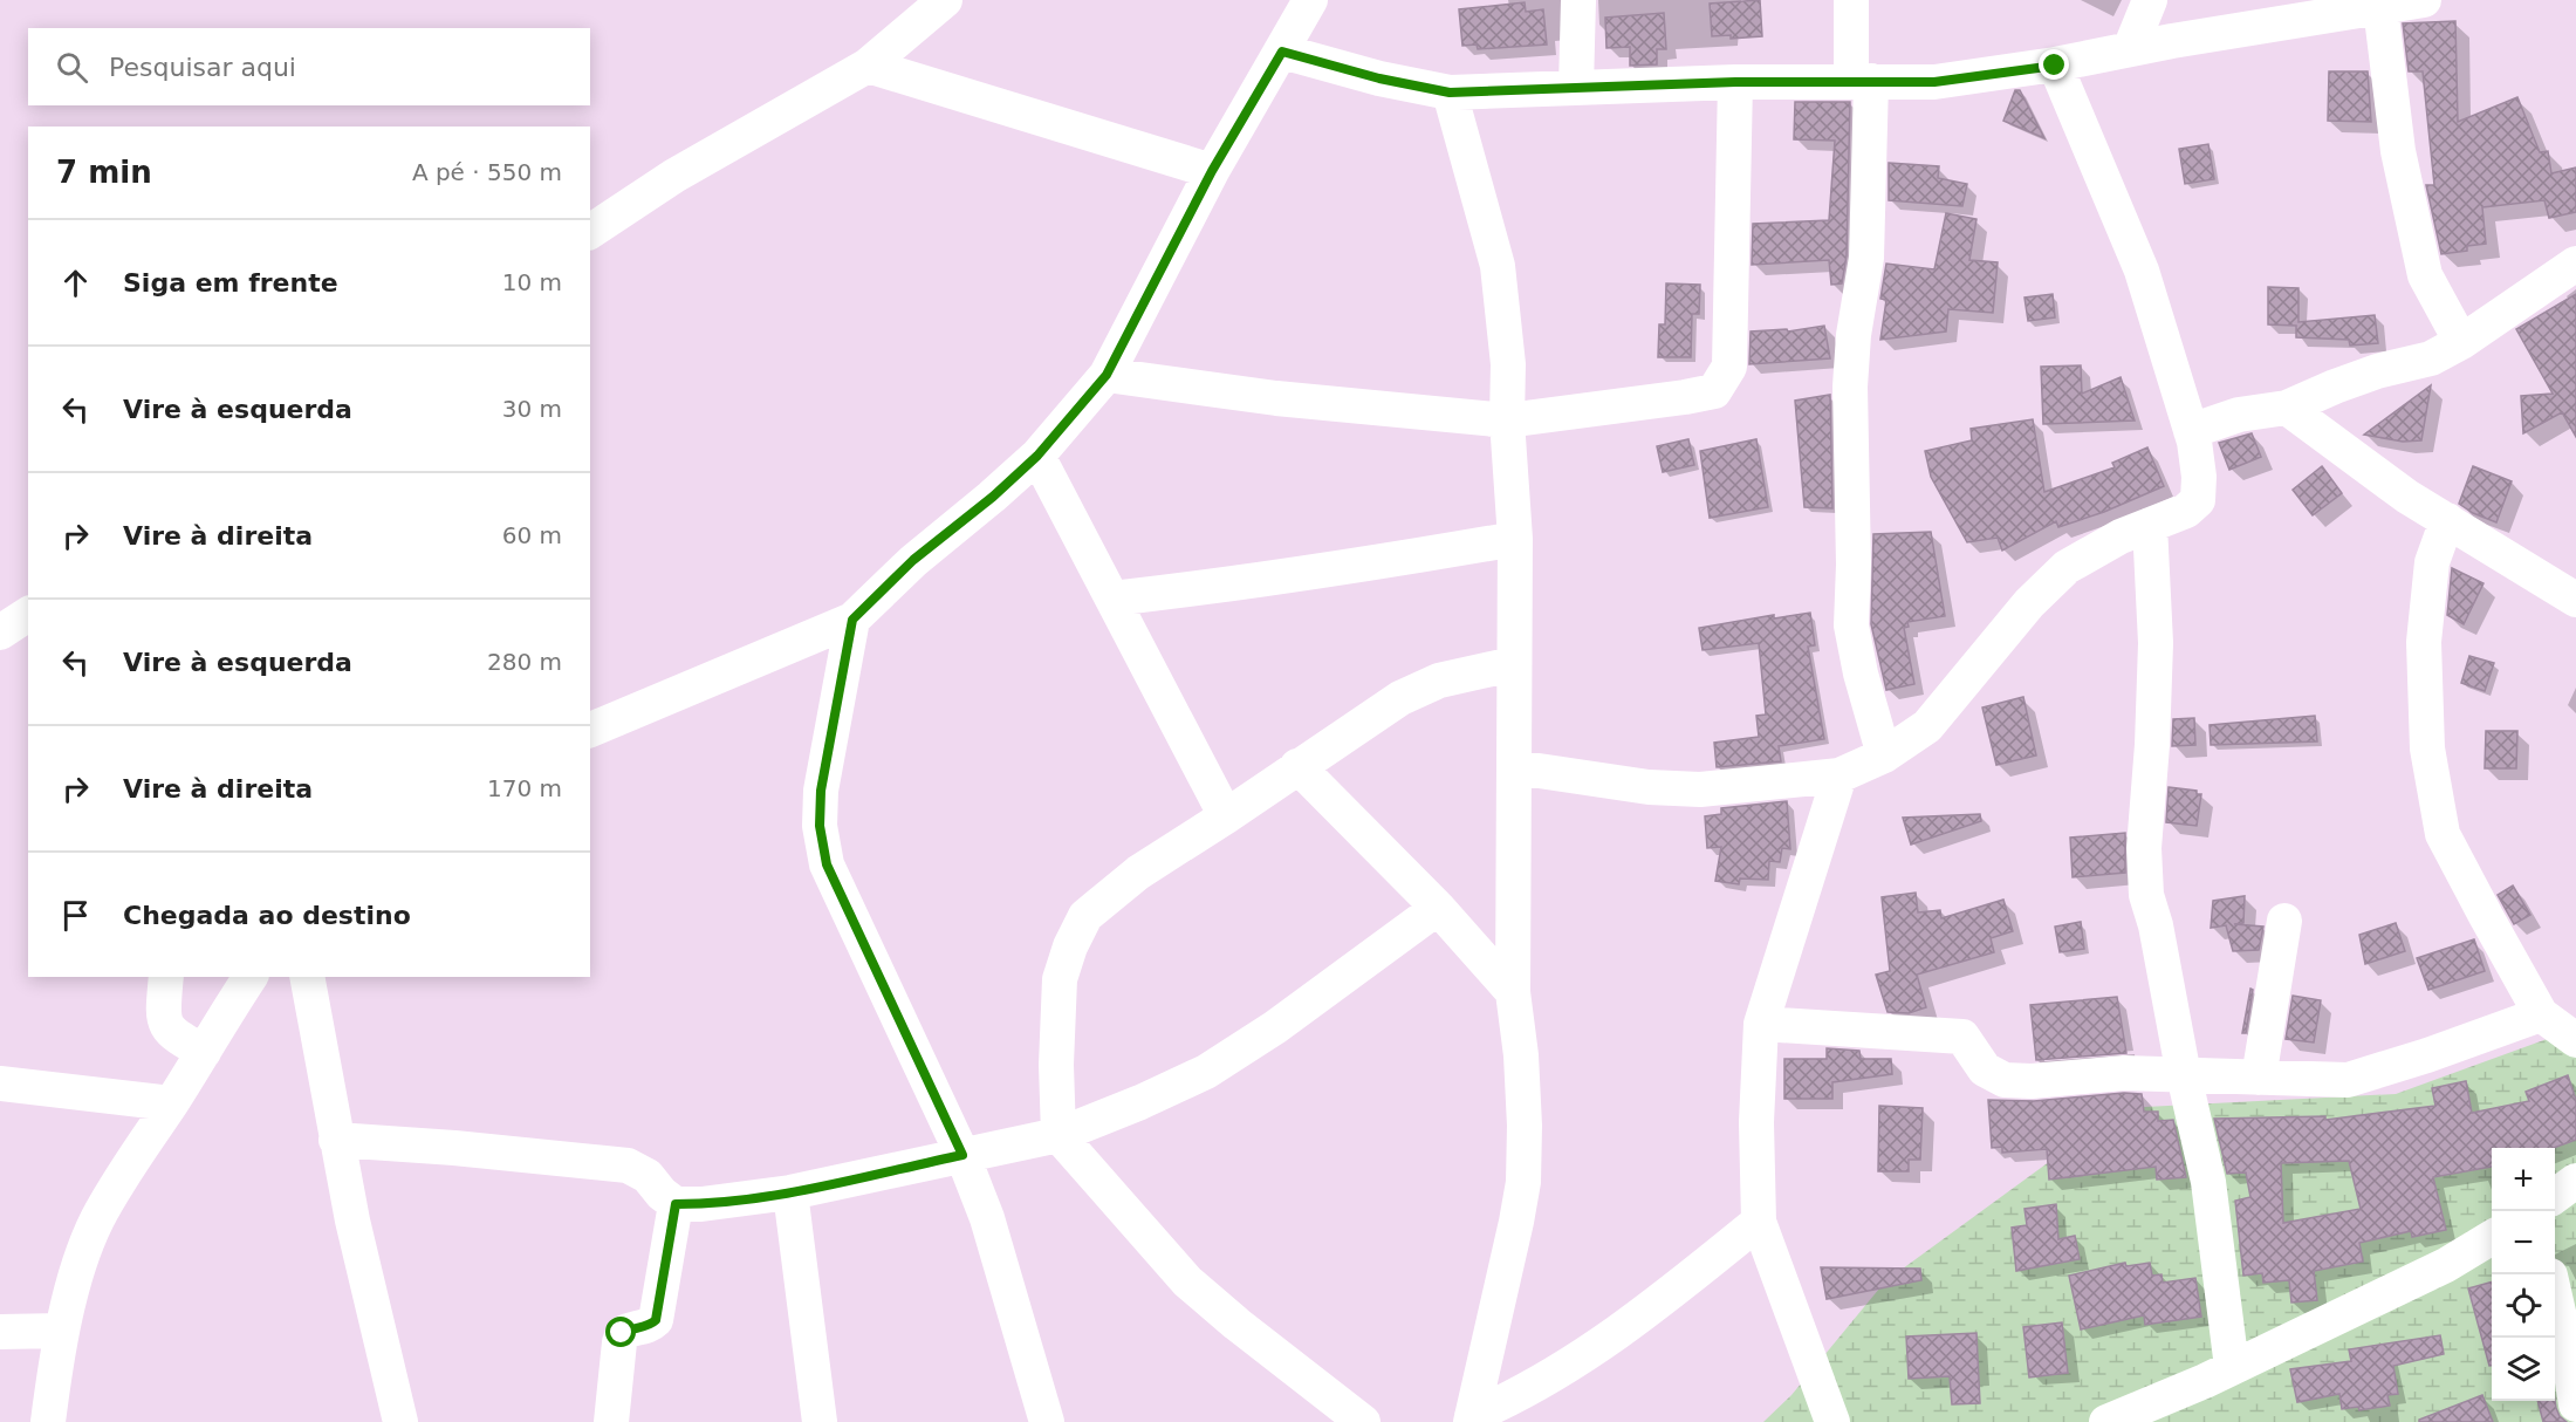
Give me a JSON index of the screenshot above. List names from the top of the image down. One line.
{"page":{"search":"Pesquisar aqui","heading":["7 min","A pé · 550 m"],"list":[["Siga em frente","10 m"],["Vire à esquerda","30 m"],["Vire à direita","60 m"],["Vire à esquerda","280 m"],["Vire à direita","170 m"],"Chegada ao destino"],"map_buttons":["+","−"]}}
